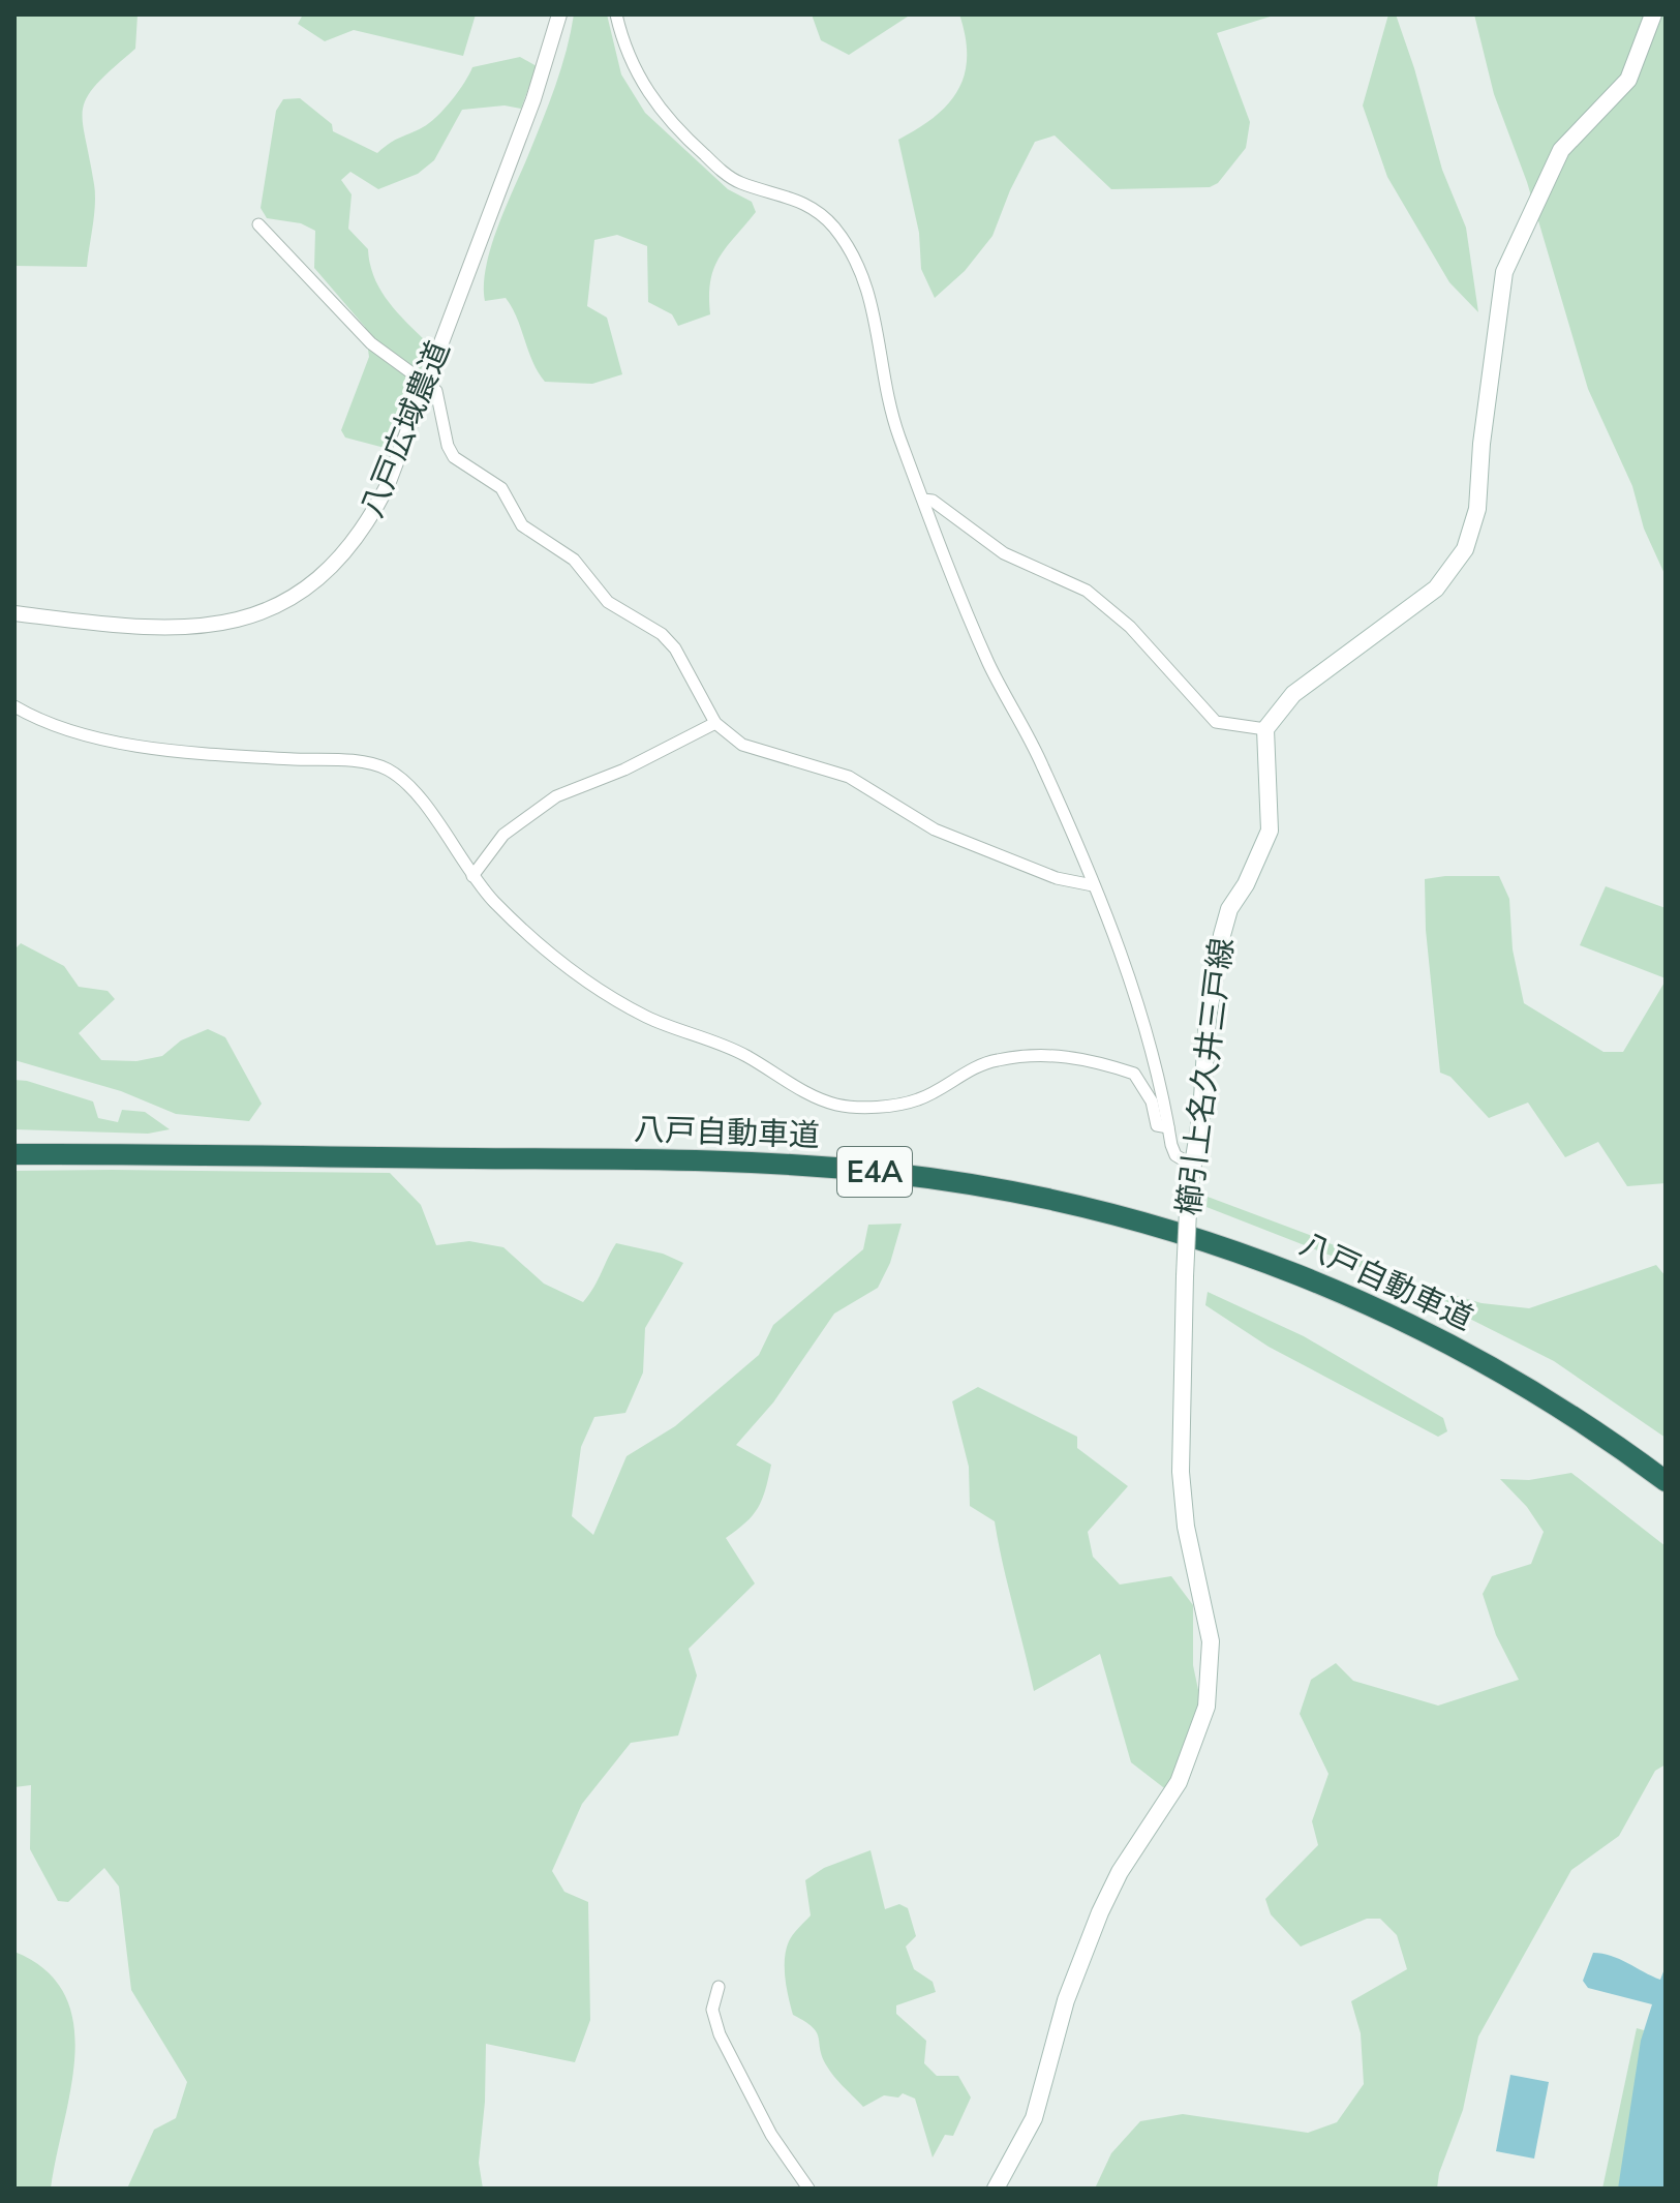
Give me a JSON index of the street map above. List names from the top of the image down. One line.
{"streets":{"highway":["八戸自動車道","E4A"],"main road":["櫛引上名久井三戸線"],"street":["八戸広域農道"]}}
